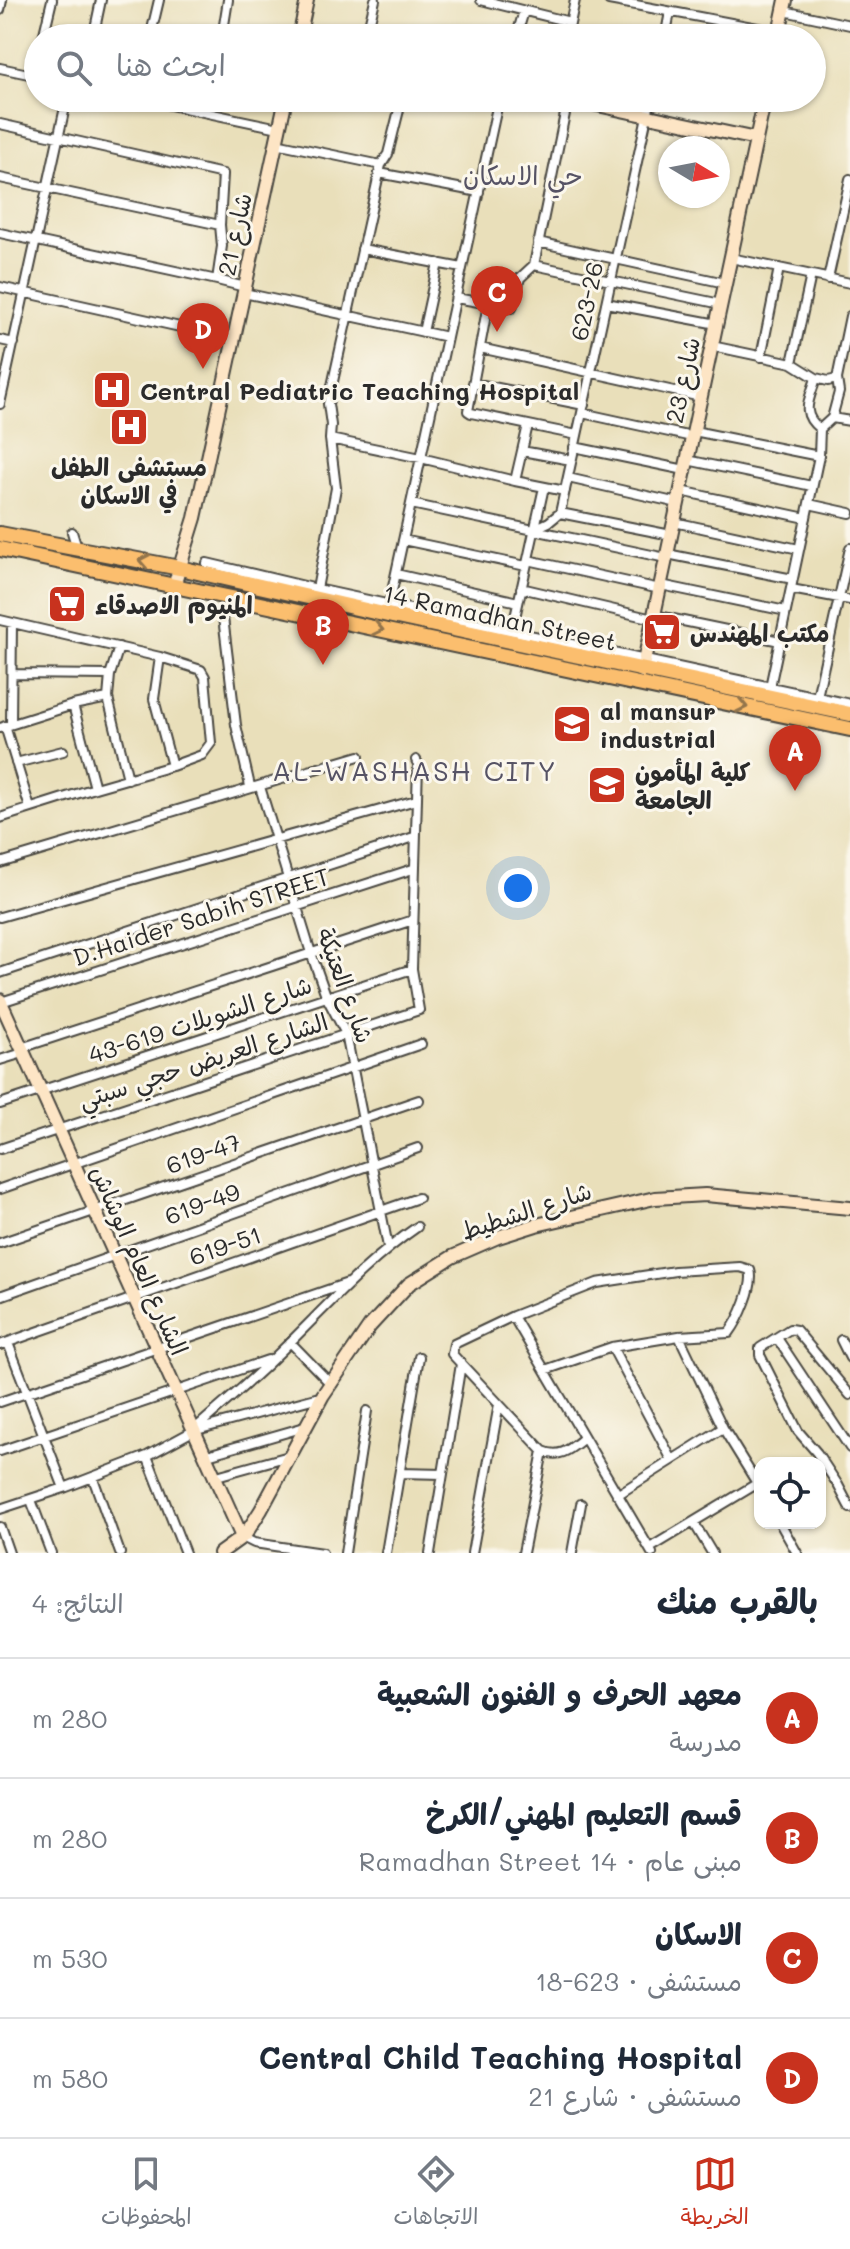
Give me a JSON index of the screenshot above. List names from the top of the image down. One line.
{"streets":{"main road":["14 Ramadhan Street"],"street":["شارع 21","623-26","شارع 23","D.Haider Sabih STREET","شارع العتيکة","شارع الشويلات 619-43","الشارع العريض حجي سبتي","619-47","619-49","شارع الشطيط","619-51","الشارع العام الوشاش"]},"crossings":[["شارع 21","14 Ramadhan Street"],["شارع 23","14 Ramadhan Street"],["D.Haider Sabih STREET","شارع العتيکة"],["D.Haider Sabih STREET","الشارع العام الوشاش"],["شارع العتيکة","شارع الشويلات 619-43"],["شارع العتيکة","الشارع العريض حجي سبتي"],["شارع العتيکة","619-47"],["شارع العتيکة","619-49"],["شارع العتيکة","619-51"],["شارع الشويلات 619-43","الشارع العريض حجي سبتي"],["شارع الشويلات 619-43","الشارع العام الوشاش"],["الشارع العريض حجي سبتي","الشارع العام الوشاش"],["619-47","الشارع العام الوشاش"],["619-49","الشارع العام الوشاش"],["شارع الشطيط","الشارع العام الوشاش"],["619-51","الشارع العام الوشاش"]],"districts":["حي الاسكان","AL-WASHASH CITY"],"places":{"hospital":["Central Pediatric Teaching Hospital","مستشفى الطفل في الاسكان"],"supermarket":["المنيوم الاصدقاء","مكتب المهندس"],"school or university":["al mansur industrial","كلية المأمون الجامعة"]},"north":"right","page":{"search":"ابحث هنا","pins":["C","D","B","A"],"heading":["بالقرب منك","النتائج: 4"],"list":[{"mark":"A","name":"معهد الحرف و الفنون الشعبية","note":"مدرسة","value":"280 m"},{"mark":"B","name":"قسم التعليم المهني/الكرخ","note":"مبنى عام · 14 Ramadhan Street","value":"280 m"},{"mark":"C","name":"الاسكان","note":"مستشفى · 623-18","value":"530 m"},{"mark":"D","name":"Central Child Teaching Hospital","note":"مستشفى · شارع 21","value":"580 m"}],"nav":["الخريطة","الاتجاهات","المحفوظات"]}}
